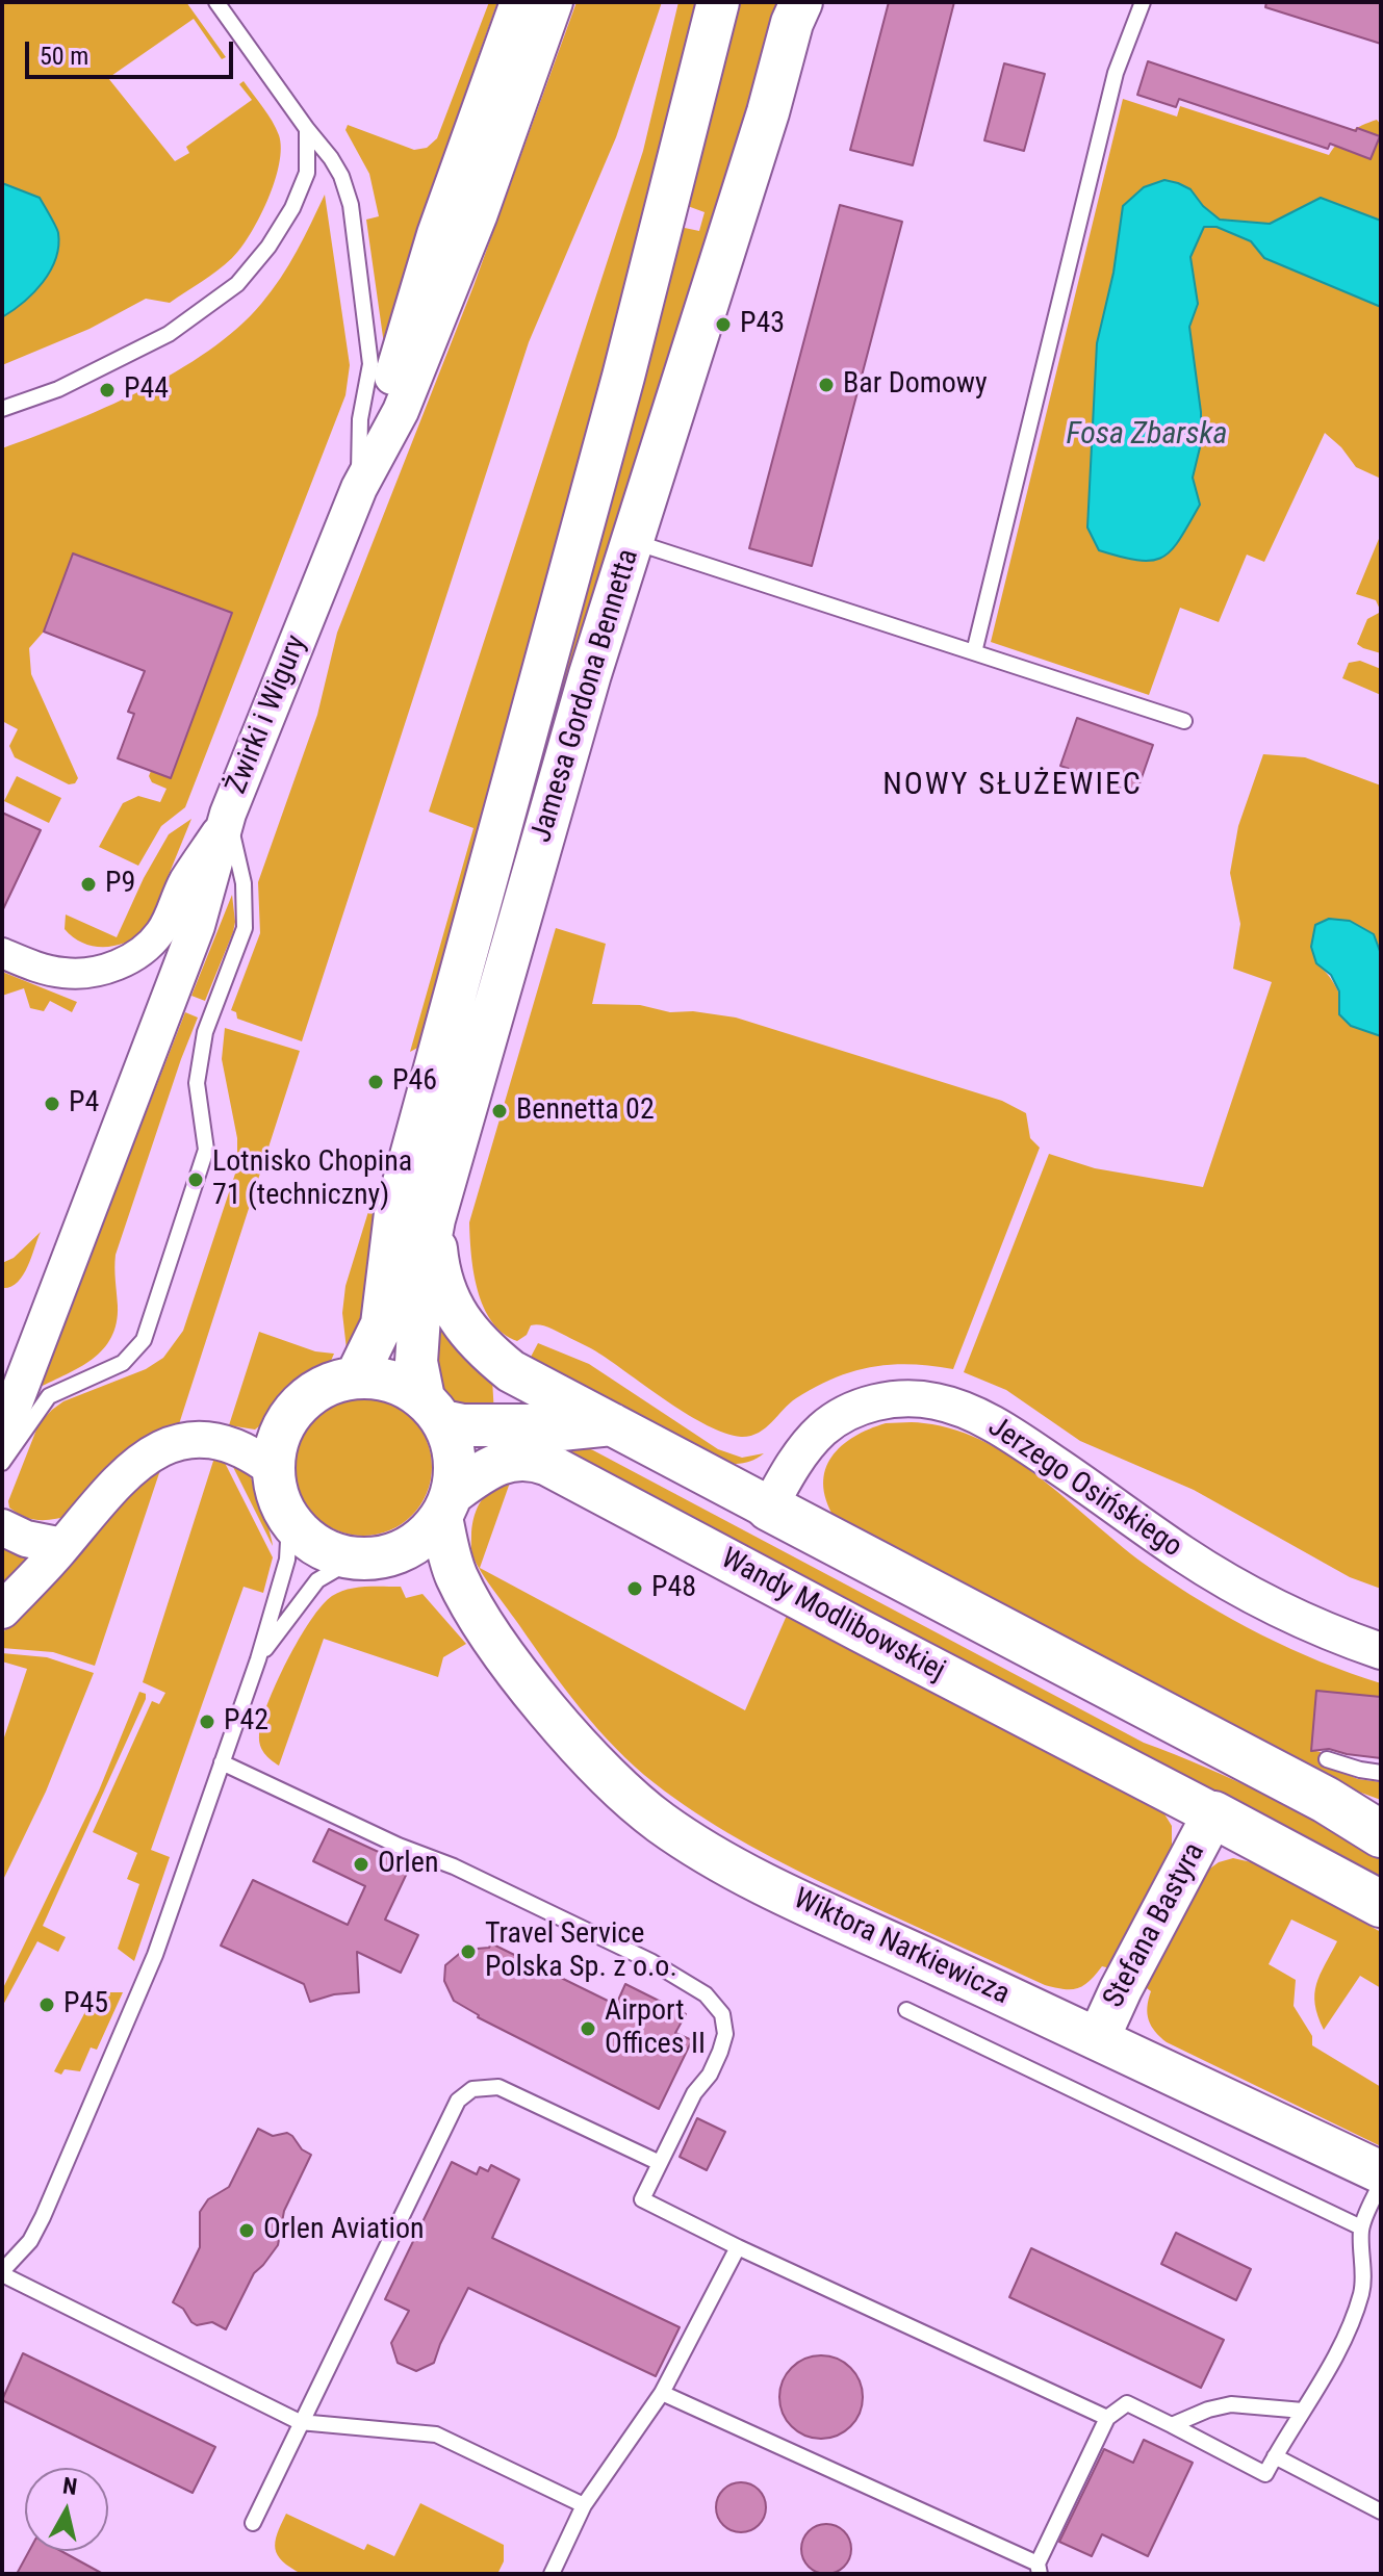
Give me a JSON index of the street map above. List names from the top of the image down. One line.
{"streets":{"main road":["Jamesa Gordona Bennetta","Wandy Modlibowskiej","Stefana Bastyra","Wiktora Narkiewicza"],"street":["Żwirki i Wigury","Jerzego Osińskiego"]},"crossings":[["Jamesa Gordona Bennetta","Wandy Modlibowskiej"],["Jamesa Gordona Bennetta","Wiktora Narkiewicza"],["Wandy Modlibowskiej","Stefana Bastyra"],["Wandy Modlibowskiej","Wiktora Narkiewicza"],["Stefana Bastyra","Wiktora Narkiewicza"]],"districts":["NOWY SŁUŻEWIEC"],"water":["Fosa Zbarska"],"places":["P43","Bar Domowy","P44","P9","P46","P4","Bennetta 02","Lotnisko Chopina 71 (techniczny)","P48","P42","Orlen","Travel Service Polska Sp. z o.o.","P45","Airport Offices II","Orlen Aviation"],"scale_bar":"50 m","north":"top"}
